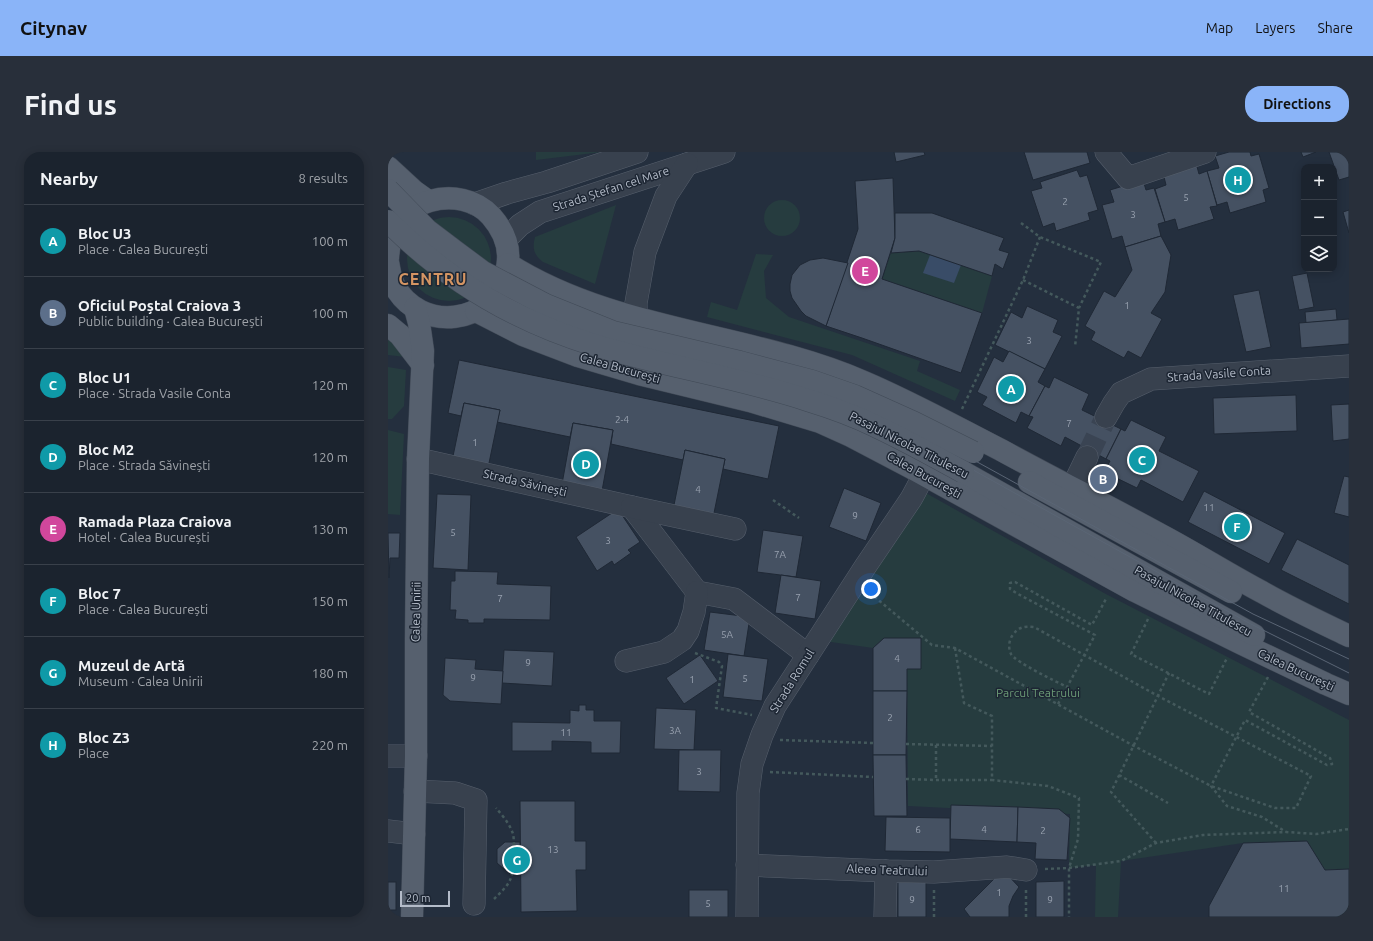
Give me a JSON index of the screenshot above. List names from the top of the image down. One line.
{"streets":{"main road":["Calea București","Pasajul Nicolae Titulescu","Calea Unirii"],"street":["Strada Ștefan cel Mare","Strada Vasile Conta","Strada Săvinești","Strada Romul","Aleea Teatrului"]},"crossings":[["Calea București","Strada Romul"],["Strada Săvinești","Calea Unirii"],["Strada Romul","Aleea Teatrului"]],"districts":["CENTRU"],"parks":["Parcul Teatrului"],"house_numbers":["5","2","3","1","3","2-4","7","1","4","11","9","5","3","7A","7","7","5A","4","9","9","5","1","2","3A","11","3","6","4","2","13","11","1","9","9","5"],"scale_bar":"20 m","page":{"header":"Citynav","nav":["Map","Layers","Share"],"buttons":"Directions","title":"Find us","heading":["Nearby","8 results"],"map_buttons":["+","−"],"pins":["H","E","A","C","D","B","F","G"],"list":[{"mark":"A","name":"Bloc U3","note":"Place · Calea București","value":"100 m"},{"mark":"B","name":"Oficiul Poștal Craiova 3","note":"Public building · Calea București","value":"100 m"},{"mark":"C","name":"Bloc U1","note":"Place · Strada Vasile Conta","value":"120 m"},{"mark":"D","name":"Bloc M2","note":"Place · Strada Săvinești","value":"120 m"},{"mark":"E","name":"Ramada Plaza Craiova","note":"Hotel · Calea București","value":"130 m"},{"mark":"F","name":"Bloc 7","note":"Place · Calea București","value":"150 m"},{"mark":"G","name":"Muzeul de Artă","note":"Museum · Calea Unirii","value":"180 m"},{"mark":"H","name":"Bloc Z3","note":"Place","value":"220 m"}],"scale":"20 m"}}
